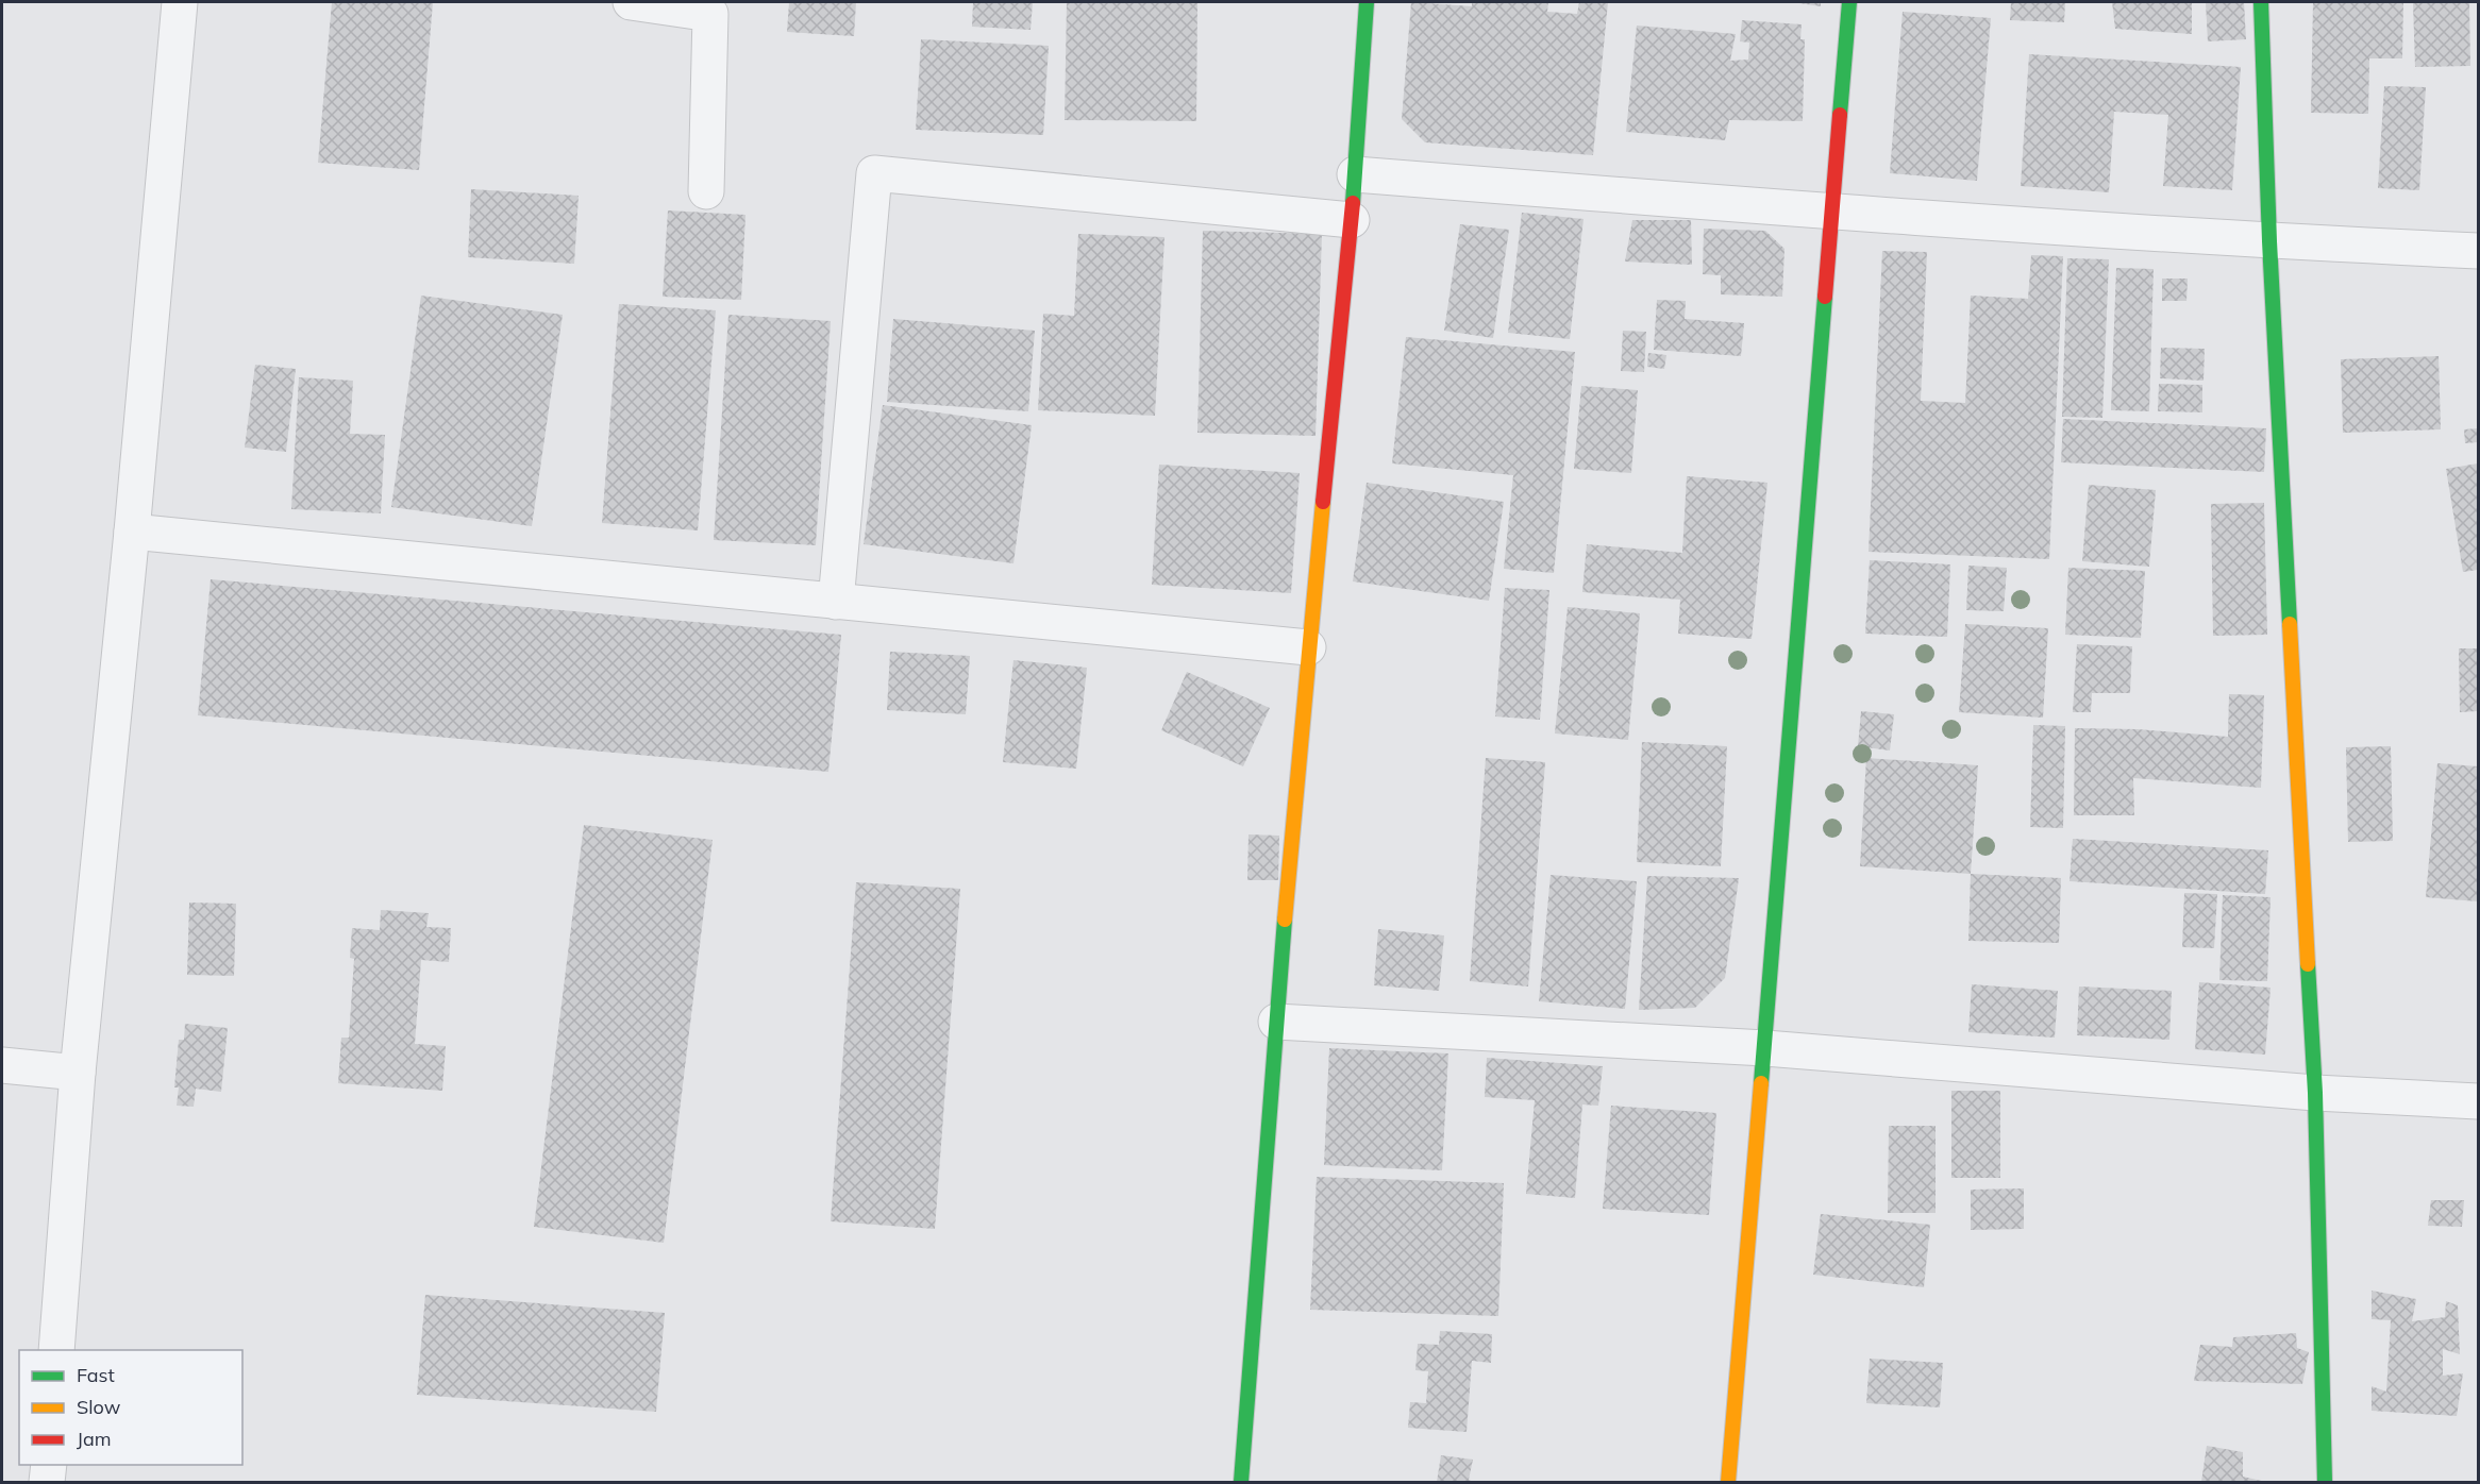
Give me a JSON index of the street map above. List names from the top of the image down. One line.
{"legend":["Fast","Slow","Jam"]}
